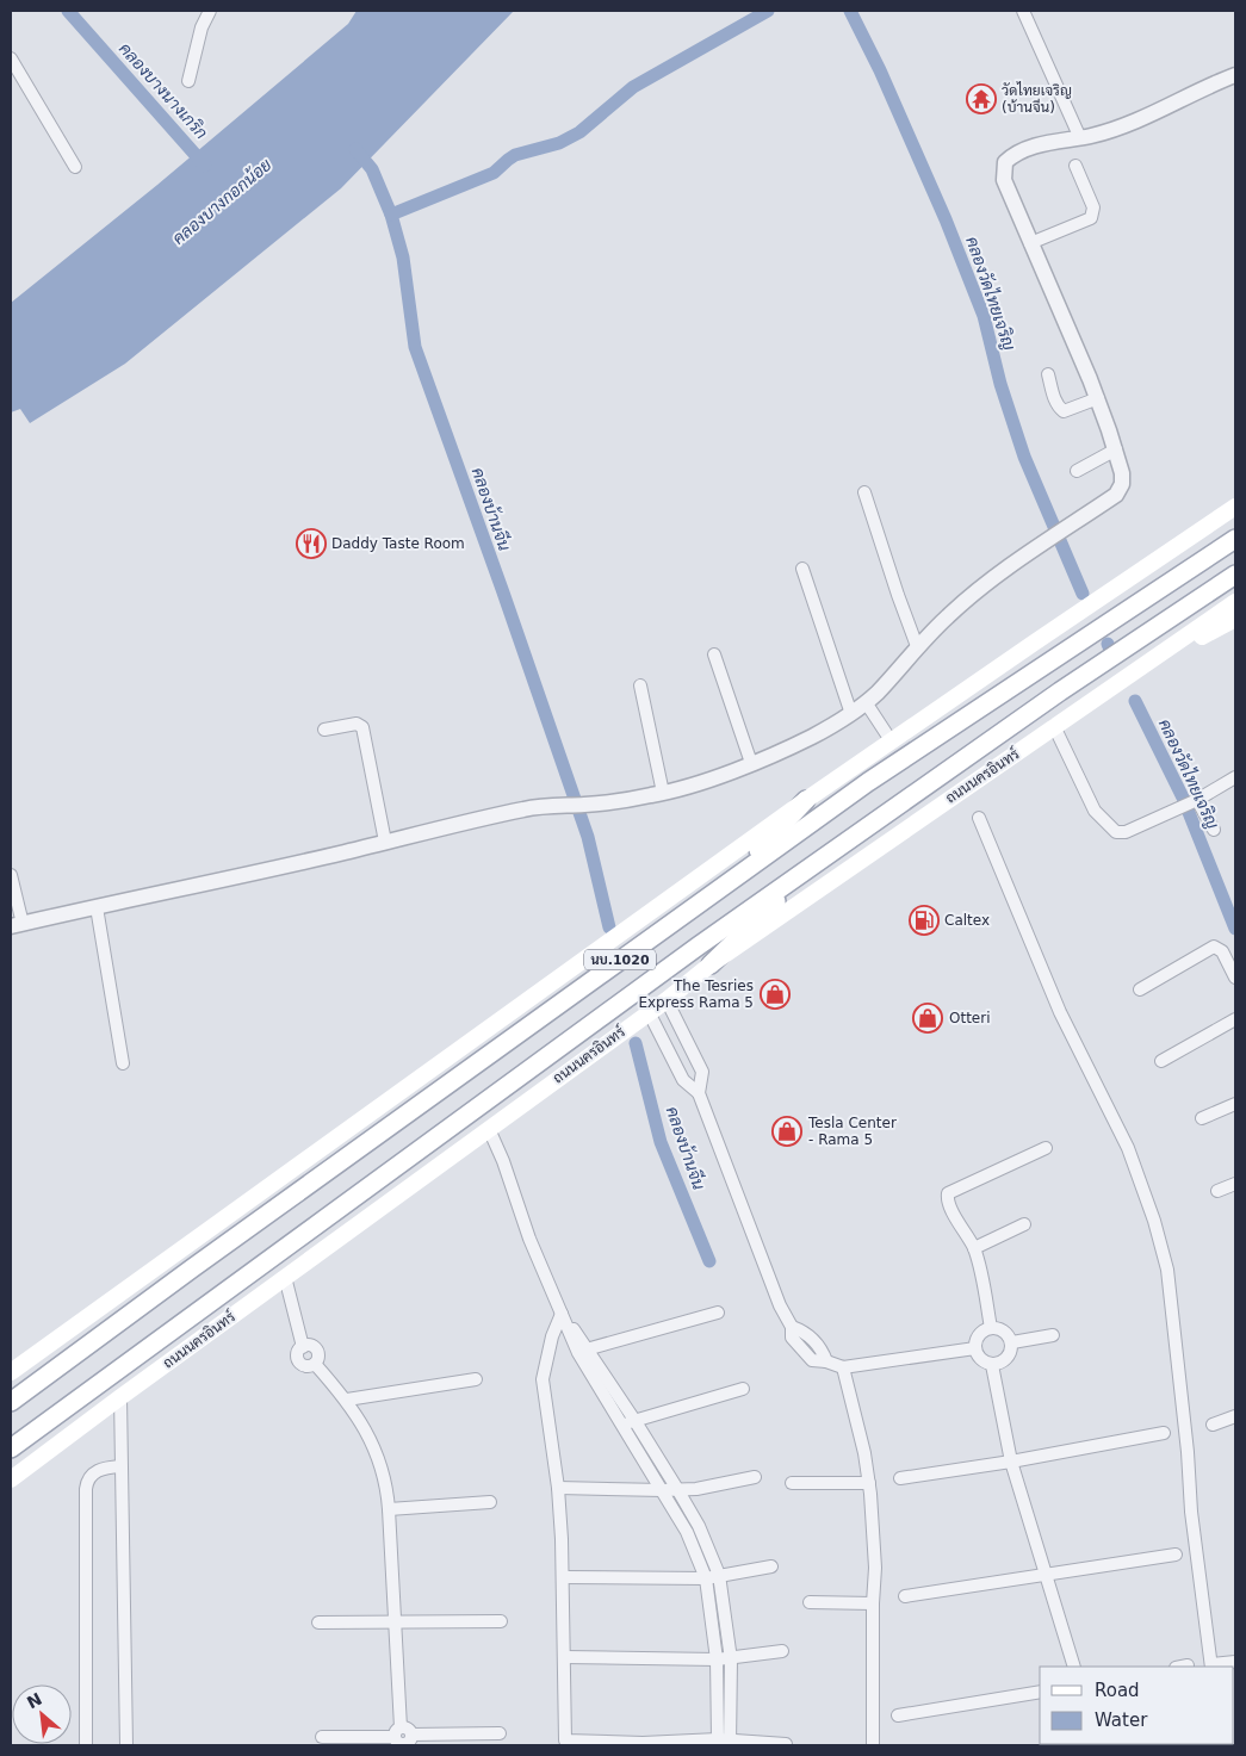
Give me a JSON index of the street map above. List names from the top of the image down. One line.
{"streets":{"main road":["ถนนนครอินทร์","นบ.1020"]},"water":["คลองบางนางเกริก","คลองบางกอกน้อย","คลองวัดไทยเจริญ","คลองบ้านจีน"],"places":{"temple":["วัดไทยเจริญ (บ้านจีน)"],"restaurant":["Daddy Taste Room"],"fuel station":["Caltex"],"shop":["The Tesries Express Rama 5","Otteri","Tesla Center - Rama 5"]},"legend":["Road","Water"],"north":"top left"}
